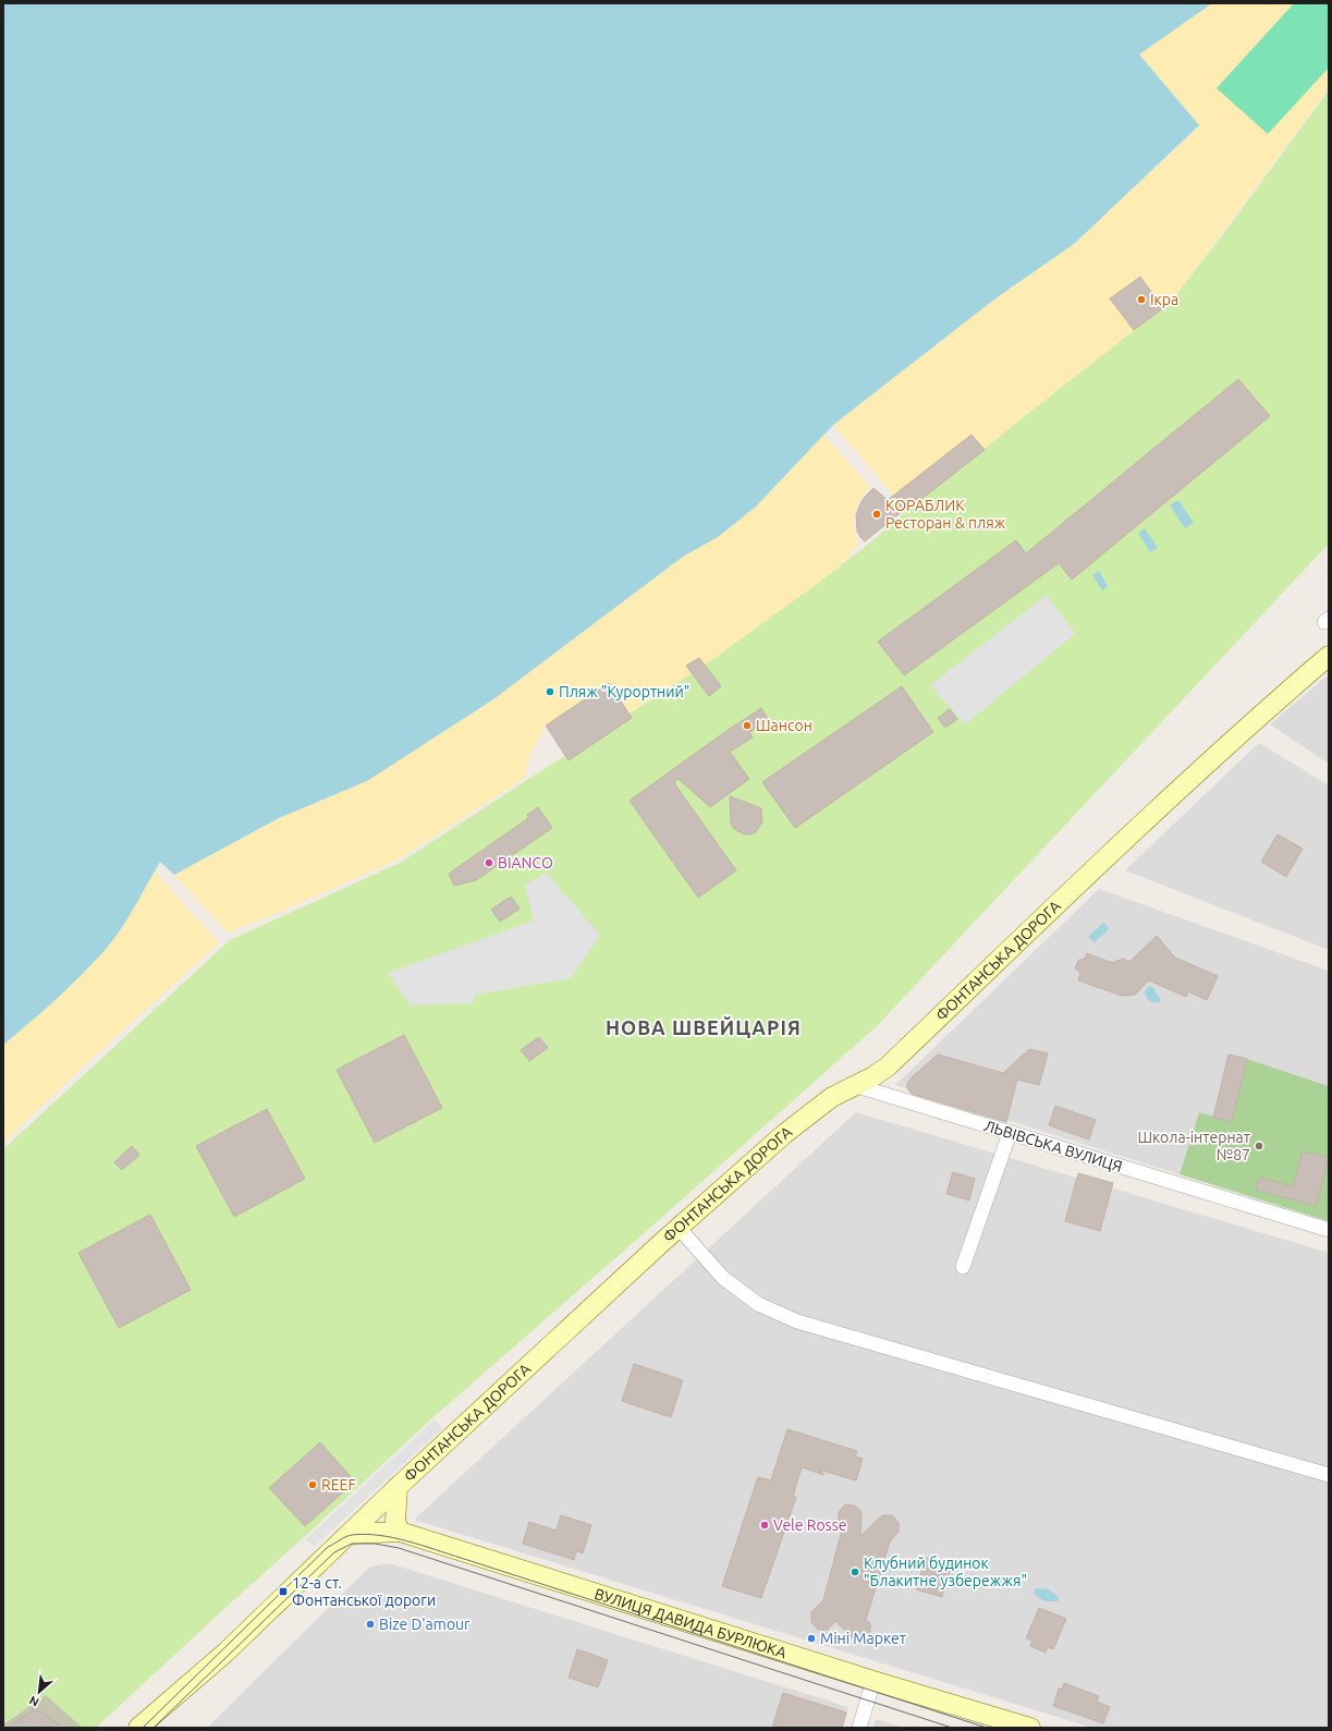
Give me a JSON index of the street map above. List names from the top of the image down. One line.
{"streets":{"main road":["ФОНТАНСЬКА ДОРОГА","ВУЛИЦЯ ДАВИДА БУРЛЮКА"],"street":["ЛЬВІВСЬКА ВУЛИЦЯ"]},"crossings":[["ФОНТАНСЬКА ДОРОГА","ЛЬВІВСЬКА ВУЛИЦЯ"],["ФОНТАНСЬКА ДОРОГА","ВУЛИЦЯ ДАВИДА БУРЛЮКА"]],"districts":["НОВА ШВЕЙЦАРІЯ"],"places":{"other":["Ікра","КОРАБЛИК Ресторан & пляж","Пляж \"Курортний\"","Шансон","BIANCO","Школа-інтернат №87","REEF","Vele Rosse","Клубний будинок \"Блакитне узбережжя\"","Bize D'amour","Міні Маркет"],"transit":["12-а ст. Фонтанської дороги"]},"north":"bottom left"}
